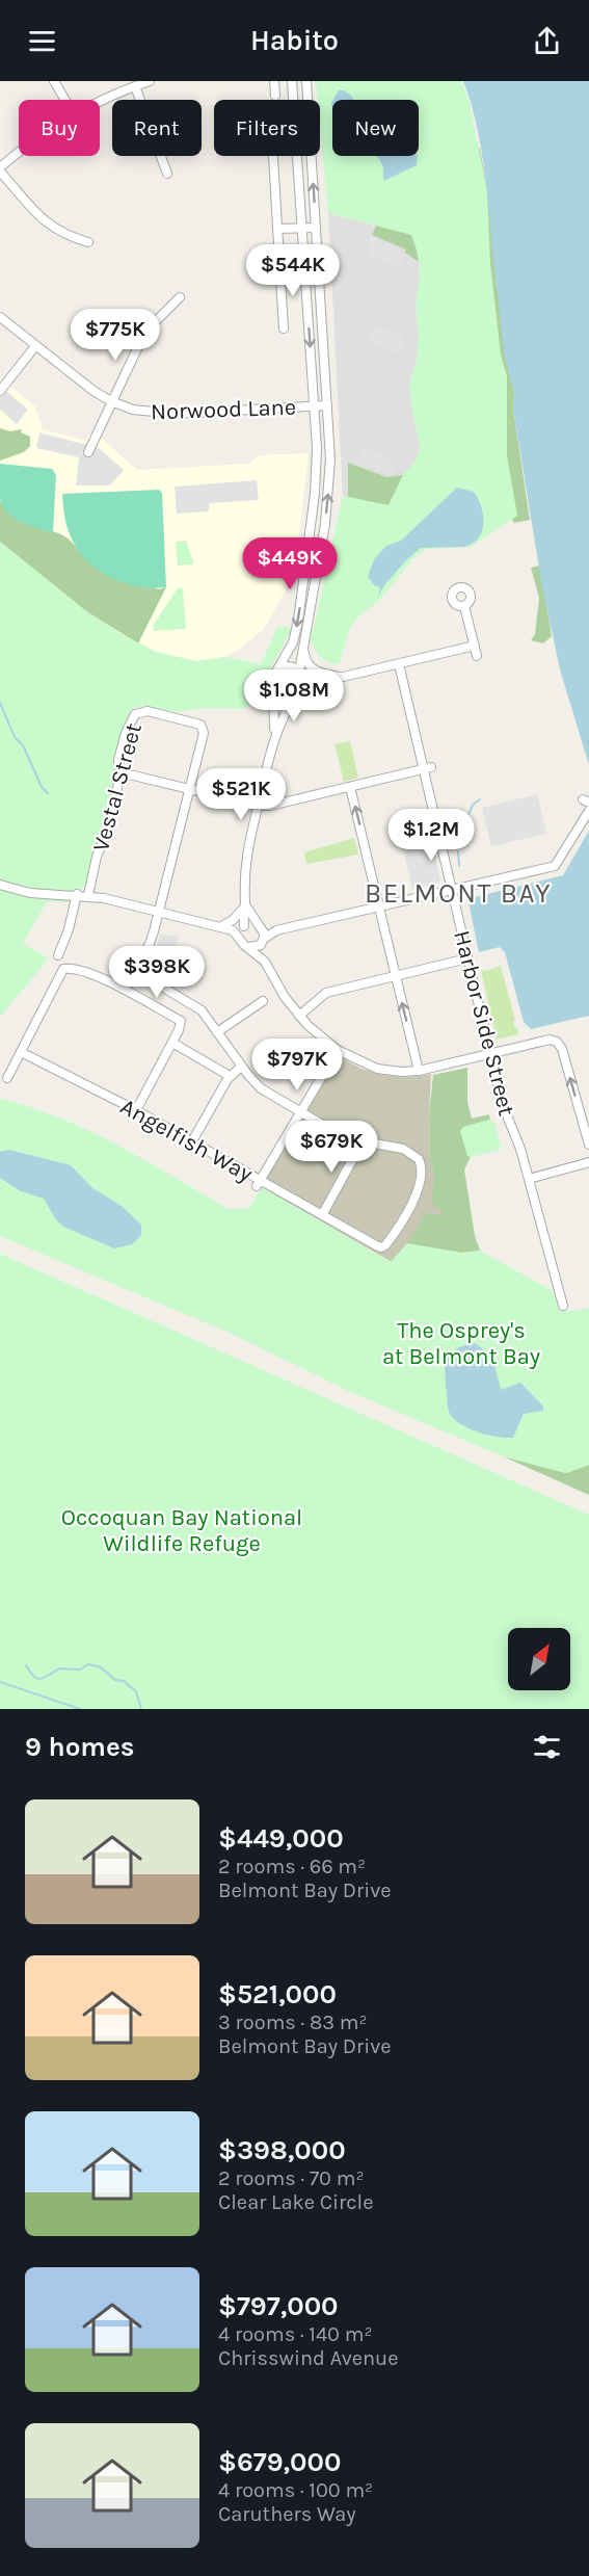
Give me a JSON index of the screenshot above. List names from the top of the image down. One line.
{"streets":{"street":["Norwood Lane","Vestal Street","Harbor Side Street","Angelfish Way"]},"districts":["BELMONT BAY"],"parks":["The Osprey's at Belmont Bay","Occoquan Bay National Wildlife Refuge"],"north":"top right","page":{"header":"Habito","chip":["Buy","Rent","Filters","New"],"price":["$544K","$775K","$449K","$1.08M","$521K","$1.2M","$398K","$797K","$679K"],"heading":"9 homes","list":[{"name":"$449,000","note":"2 rooms · 66 m² · Belmont Bay Drive"},{"name":"$521,000","note":"3 rooms · 83 m² · Belmont Bay Drive"},{"name":"$398,000","note":"2 rooms · 70 m² · Clear Lake Circle"},{"name":"$797,000","note":"4 rooms · 140 m² · Chrisswind Avenue"},{"name":"$679,000","note":"4 rooms · 100 m² · Caruthers Way"}]}}
